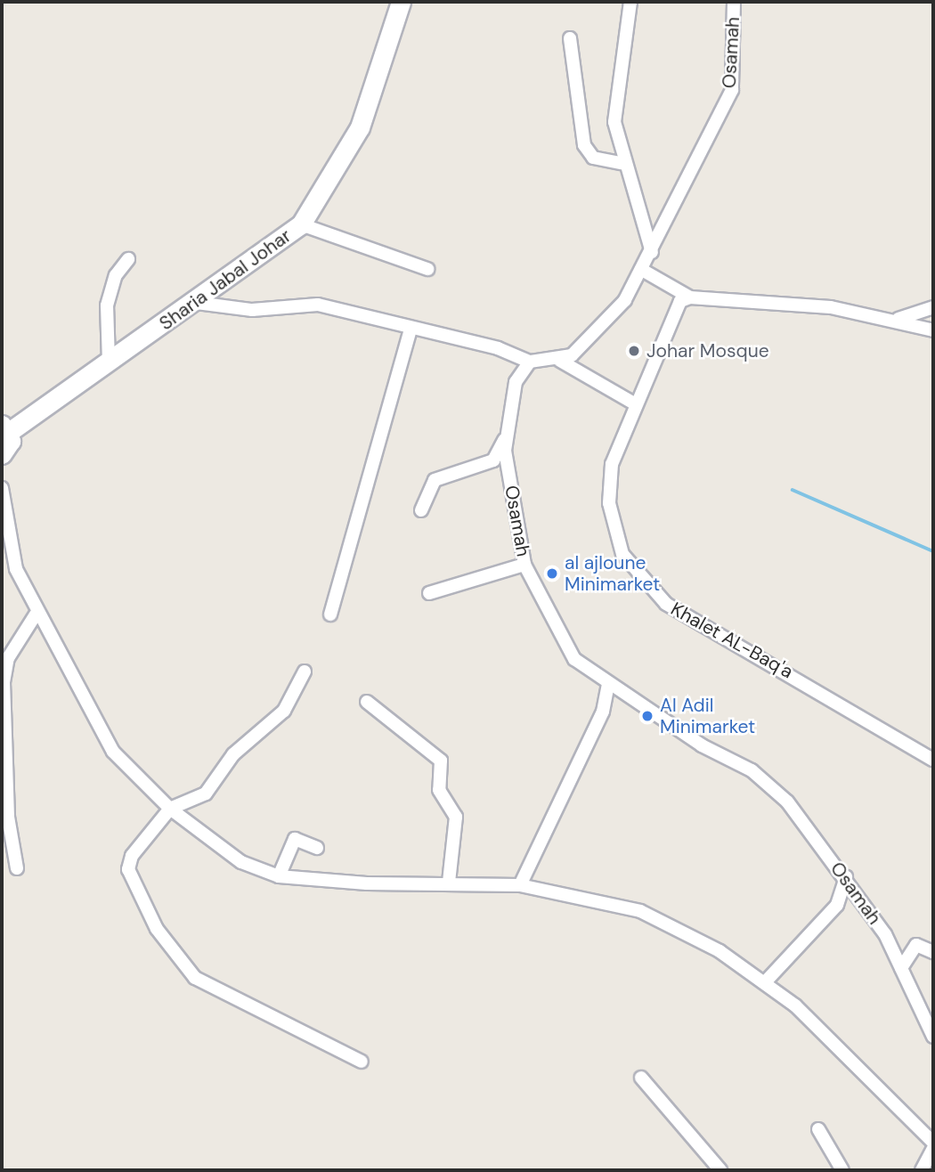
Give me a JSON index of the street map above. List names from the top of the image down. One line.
{"streets":{"street":["Osamah","Sharia Jabal Johar","Khalet AL-Baq'a"]},"places":["Johar Mosque","al ajloune Minimarket","Al Adil Minimarket"]}
